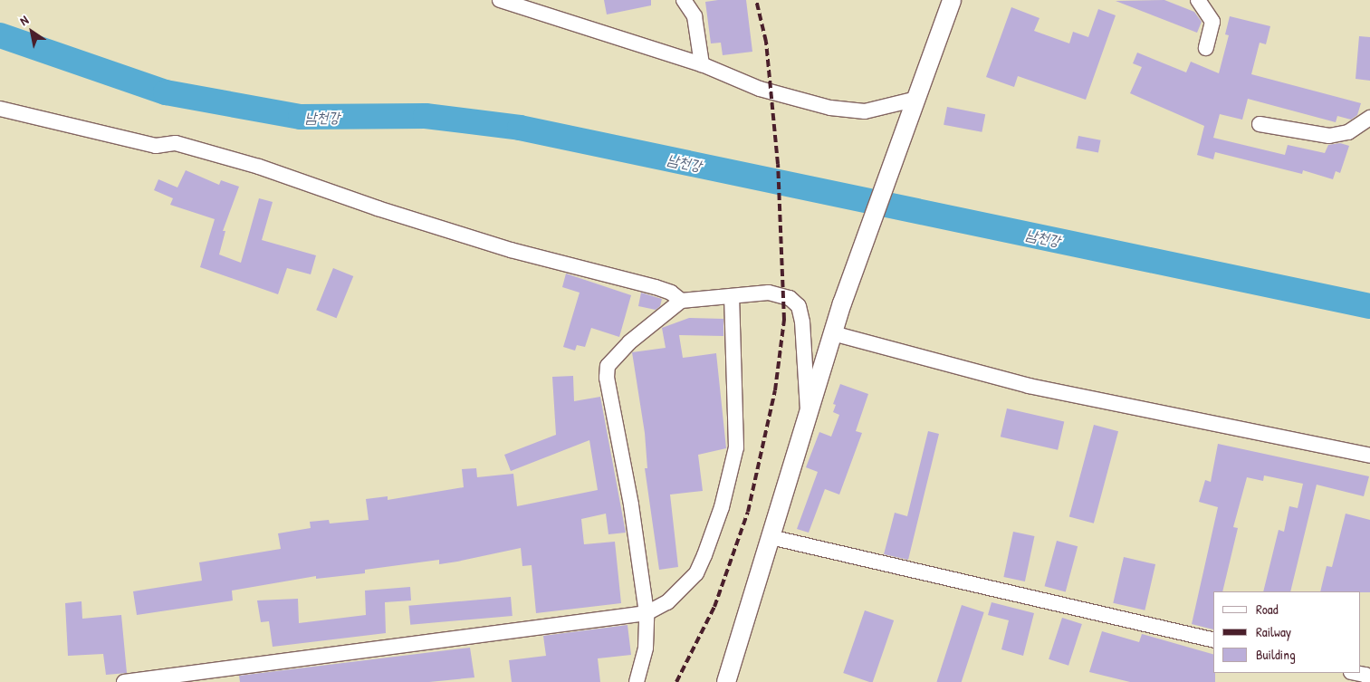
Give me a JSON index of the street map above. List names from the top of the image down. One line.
{"water":["남천강"],"legend":["Road","Railway","Building"],"north":"top left"}
